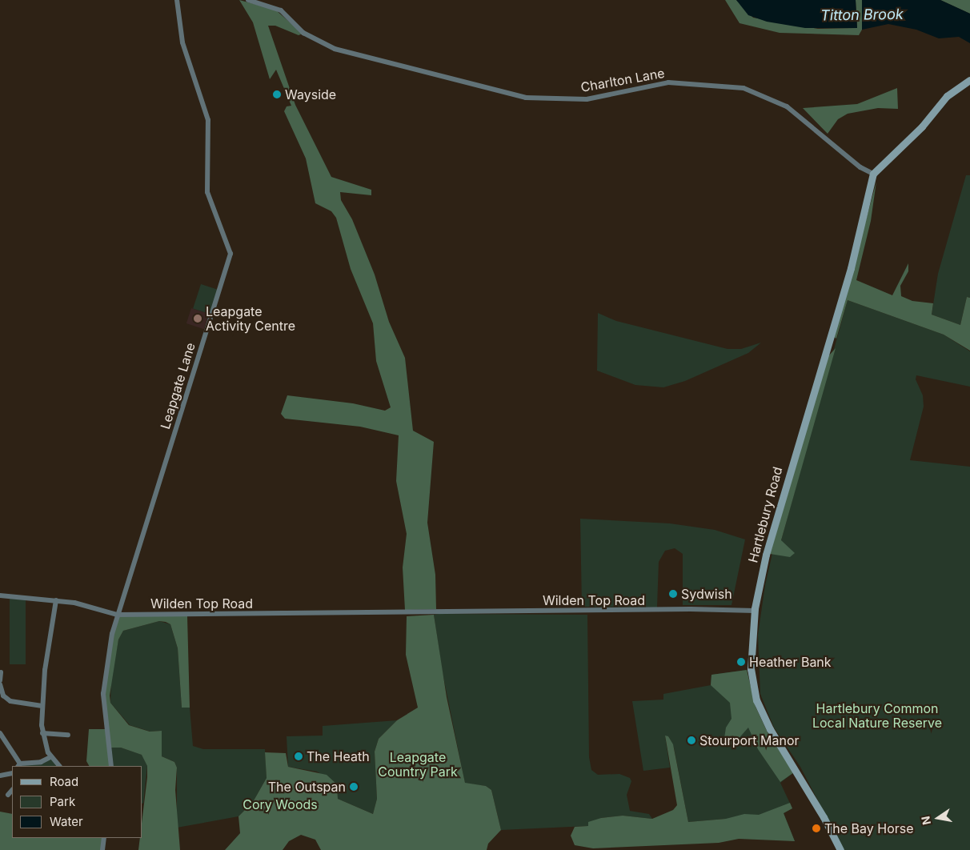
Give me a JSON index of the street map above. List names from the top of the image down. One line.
{"streets":{"main road":["Hartlebury Road"],"street":["Charlton Lane","Leapgate Lane","Wilden Top Road"]},"crossings":[["Charlton Lane","Hartlebury Road"],["Leapgate Lane","Wilden Top Road"],["Hartlebury Road","Wilden Top Road"]],"water":["Titton Brook"],"parks":["Hartlebury Common Local Nature Reserve","Leapgate Country Park","Cory Woods"],"places":["Wayside","Leapgate Activity Centre","Sydwish","Heather Bank","Stourport Manor","The Heath","The Outspan","The Bay Horse"],"legend":["Road","Park","Water"],"north":"left"}
